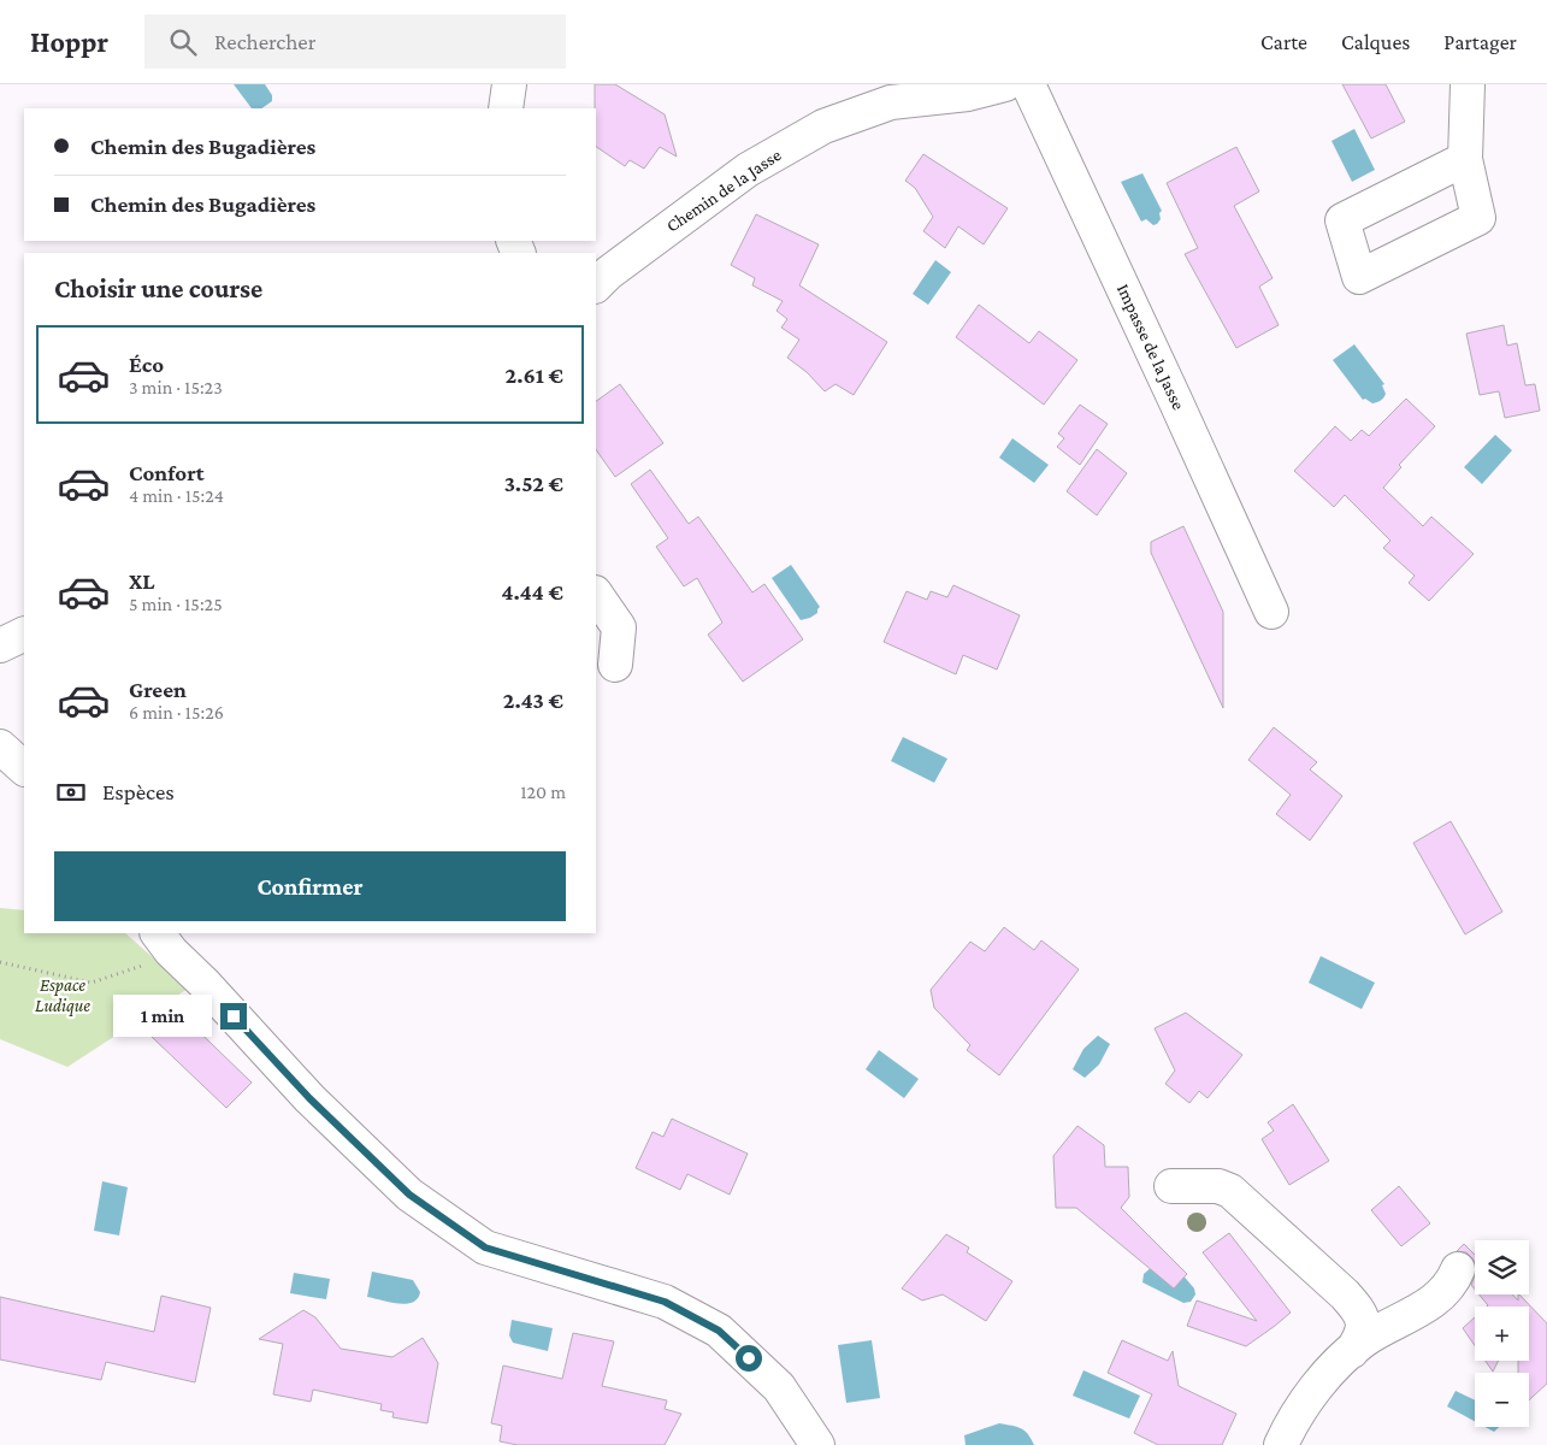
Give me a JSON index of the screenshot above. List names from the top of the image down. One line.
{"streets":{"street":["Chemin de la Jasse","Impasse de la Jasse"]},"parks":["Espace Ludique"],"page":{"header":"Hoppr","search":"Rechercher","nav":["Carte","Calques","Partager"],"banner":["Chemin des Bugadières","Chemin des Bugadières"],"heading":"Choisir une course","list":[{"name":"Éco","note":"3 min · 15:23","value":"2.61 €"},{"name":"Confort","note":"4 min · 15:24","value":"3.52 €"},{"name":"XL","note":"5 min · 15:25","value":"4.44 €"},{"name":"Green","note":"6 min · 15:26","value":"2.43 €"}],"pay":["Espèces","120 m"],"buttons":"Confirmer","bubble":"1 min","map_buttons":["+","−"]}}
